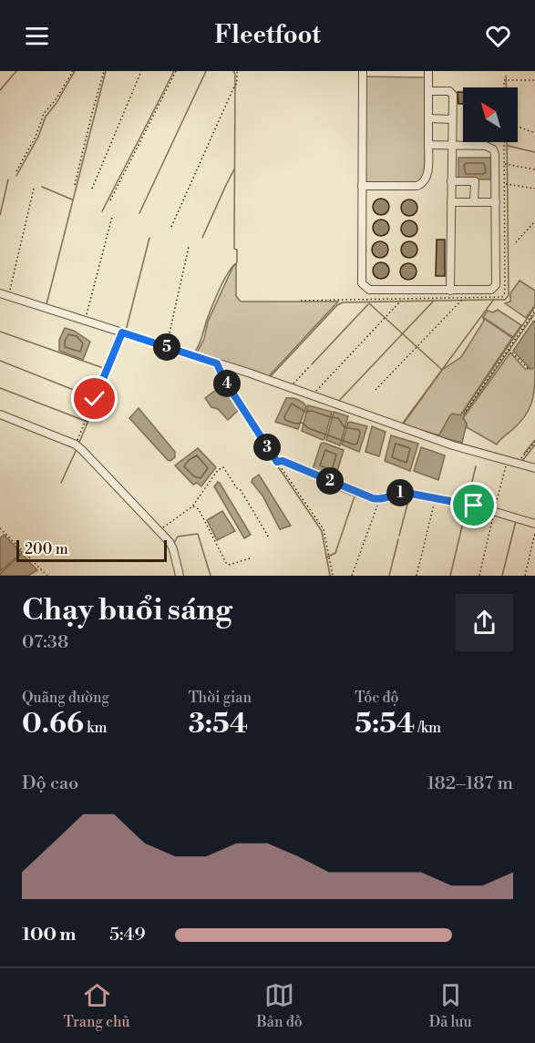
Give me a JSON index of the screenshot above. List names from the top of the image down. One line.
{"scale_bar":"200 m","north":"top left","page":{"header":"Fleetfoot","pins":["5","4","3","2","1"],"scale":"200 m","heading":["Chạy buổi sáng","07:38"],"stats":[["Quãng đường","0.66 km"],["Thời gian","3:54"],["Tốc độ","5:54 /km"]],"chart":["Độ cao","182–187 m"],"list":[{"name":"100 m","note":"5:49"}],"tabs":["Trang chủ","Bản đồ","Đã lưu"]}}
